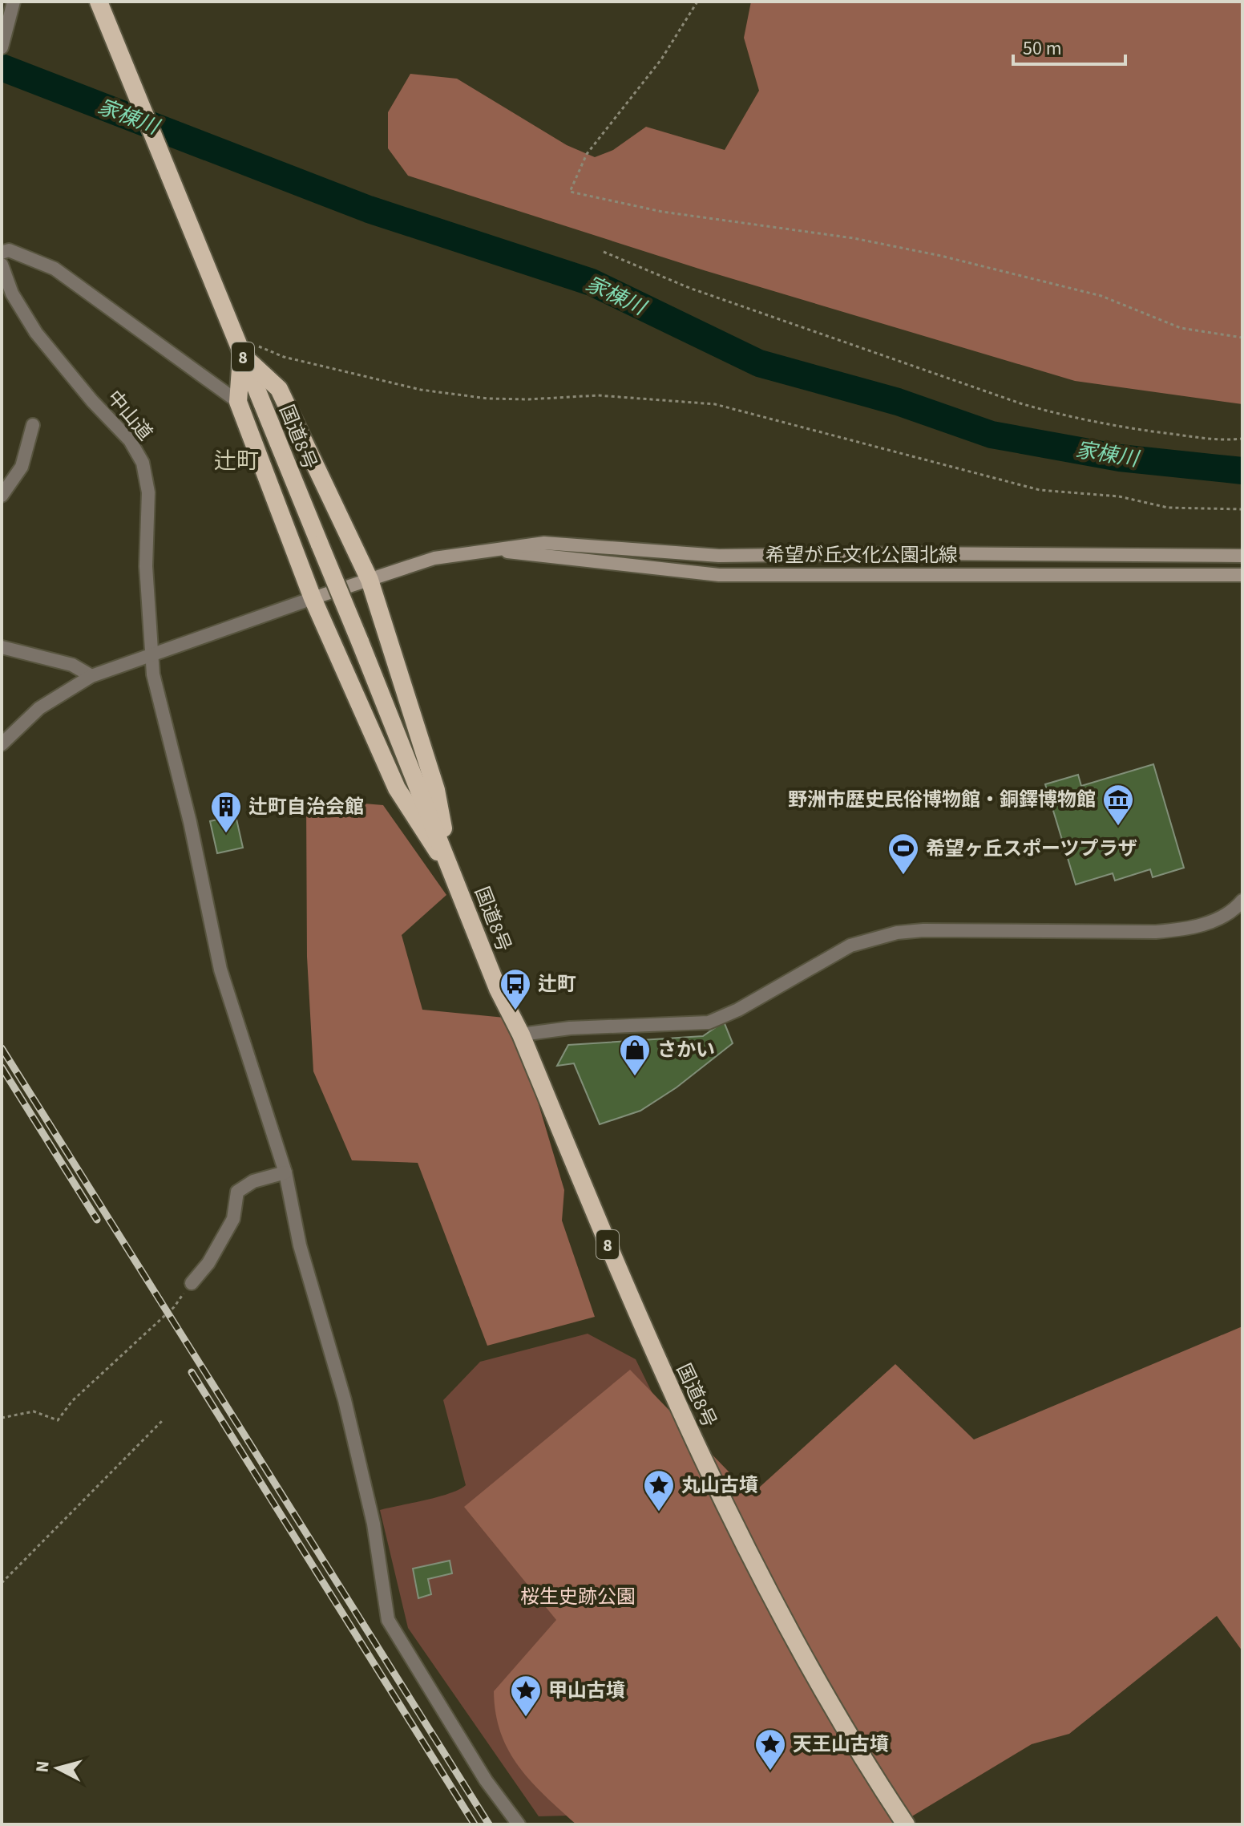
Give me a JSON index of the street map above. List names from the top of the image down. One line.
{"streets":{"highway":["8","国道8号"],"main road":["希望が丘文化公園北線"],"street":["中山道"]},"districts":["辻町"],"water":["家棟川"],"parks":["桜生史跡公園"],"places":{"museum":["野洲市歴史民俗博物館・銅鐸博物館"],"building":["辻町自治会館"],"sports":["希望ヶ丘スポーツプラザ"],"bus stop":["辻町"],"shop":["さかい"],"place":["丸山古墳","甲山古墳","天王山古墳"]},"scale_bar":"50 m","north":"left"}
